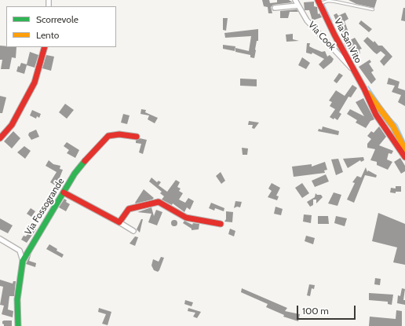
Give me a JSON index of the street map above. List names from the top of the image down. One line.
{"streets":{"street":["Via Cook","Via San Vito","Via Fossogrande"]},"crossings":[["Via Cook","Via San Vito"]],"legend":["Scorrevole","Lento"],"scale_bar":"100 m"}
